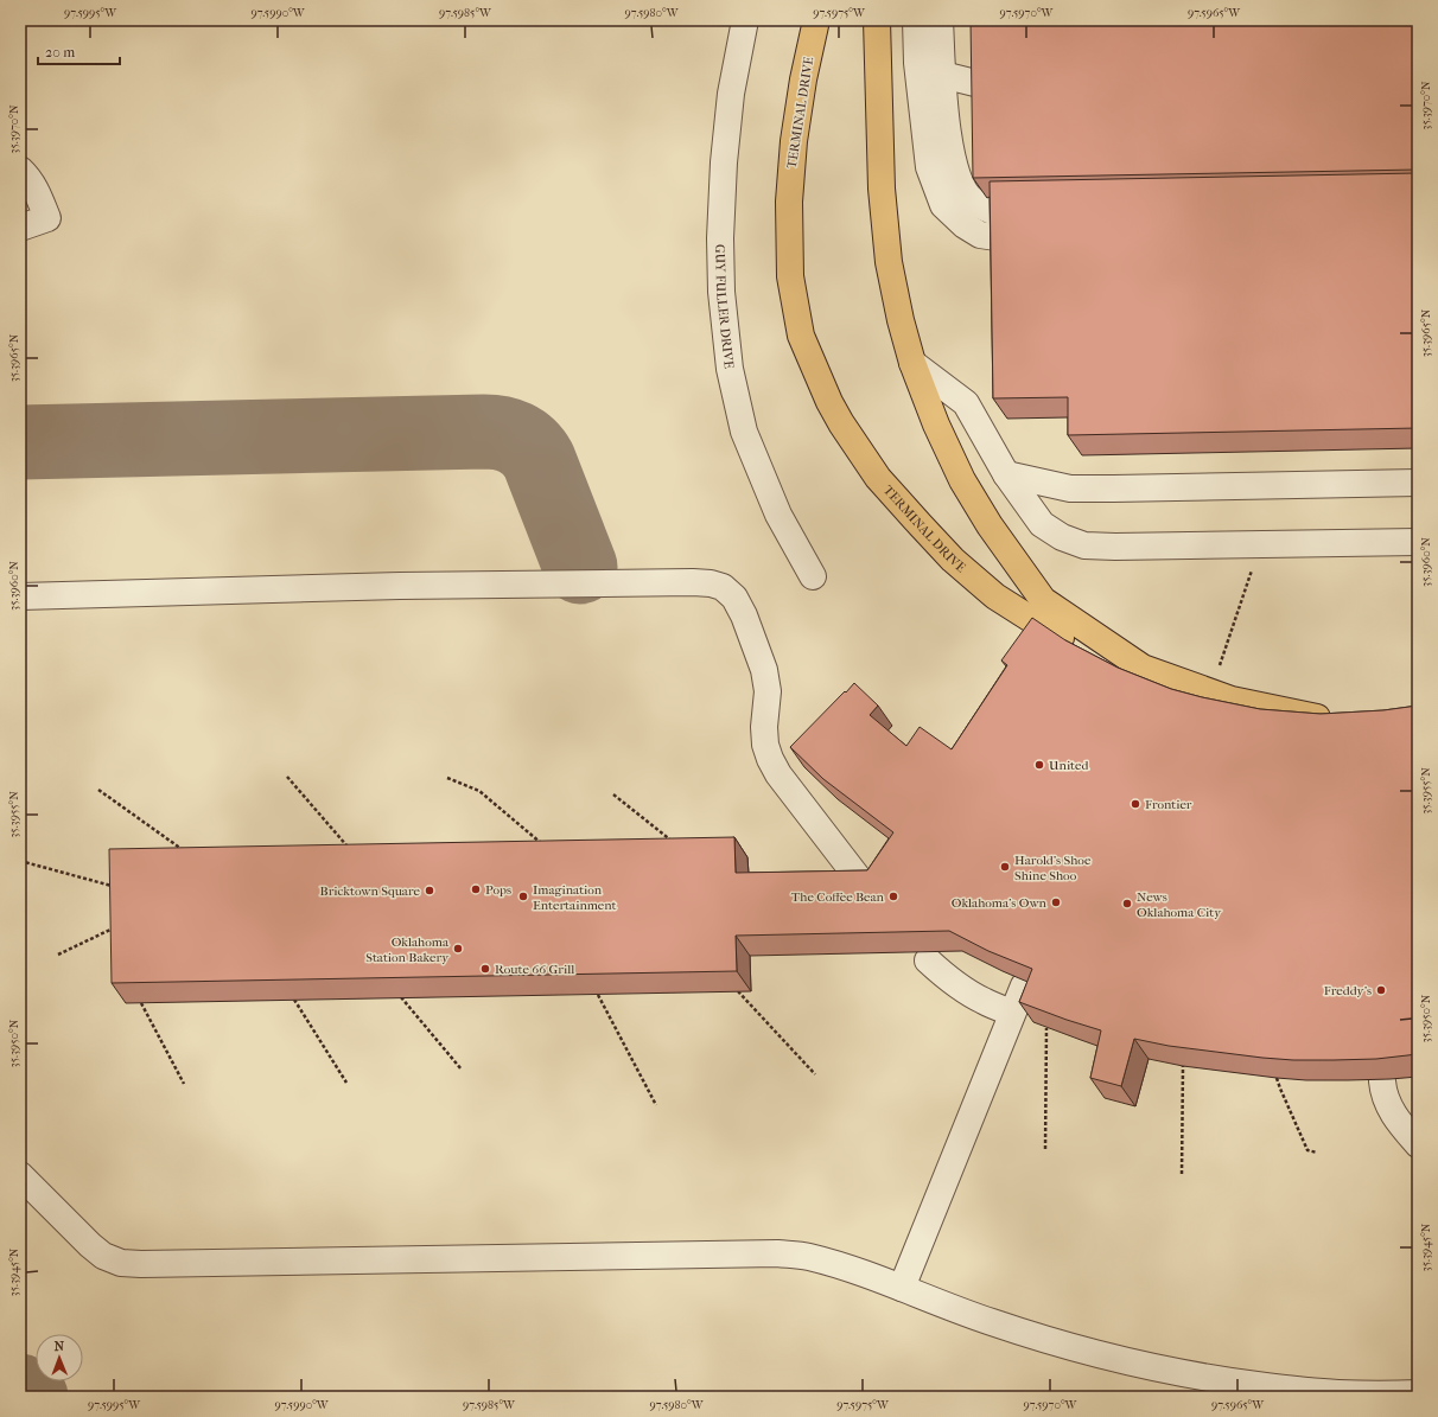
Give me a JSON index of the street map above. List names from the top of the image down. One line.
{"streets":{"main road":["TERMINAL DRIVE"],"street":["GUY FULLER DRIVE"]},"places":["United","Frontier","Harold's Shoe Shine Shoo","Pops","Bricktown Square","Imagination Entertainment","The Coffee Bean","Oklahoma's Own","News Oklahoma City","Oklahoma Station Bakery","Route 66 Grill","Freddy's"],"scale_bar":"20 m","north":"top","coordinates":["97.5995°W","97.5990°W","97.5985°W","97.5980°W","97.5975°W","97.5970°W","97.5965°W","35.3970°N","35.3965°N","35.3960°N","35.3955°N","35.3950°N","35.3945°N"]}
